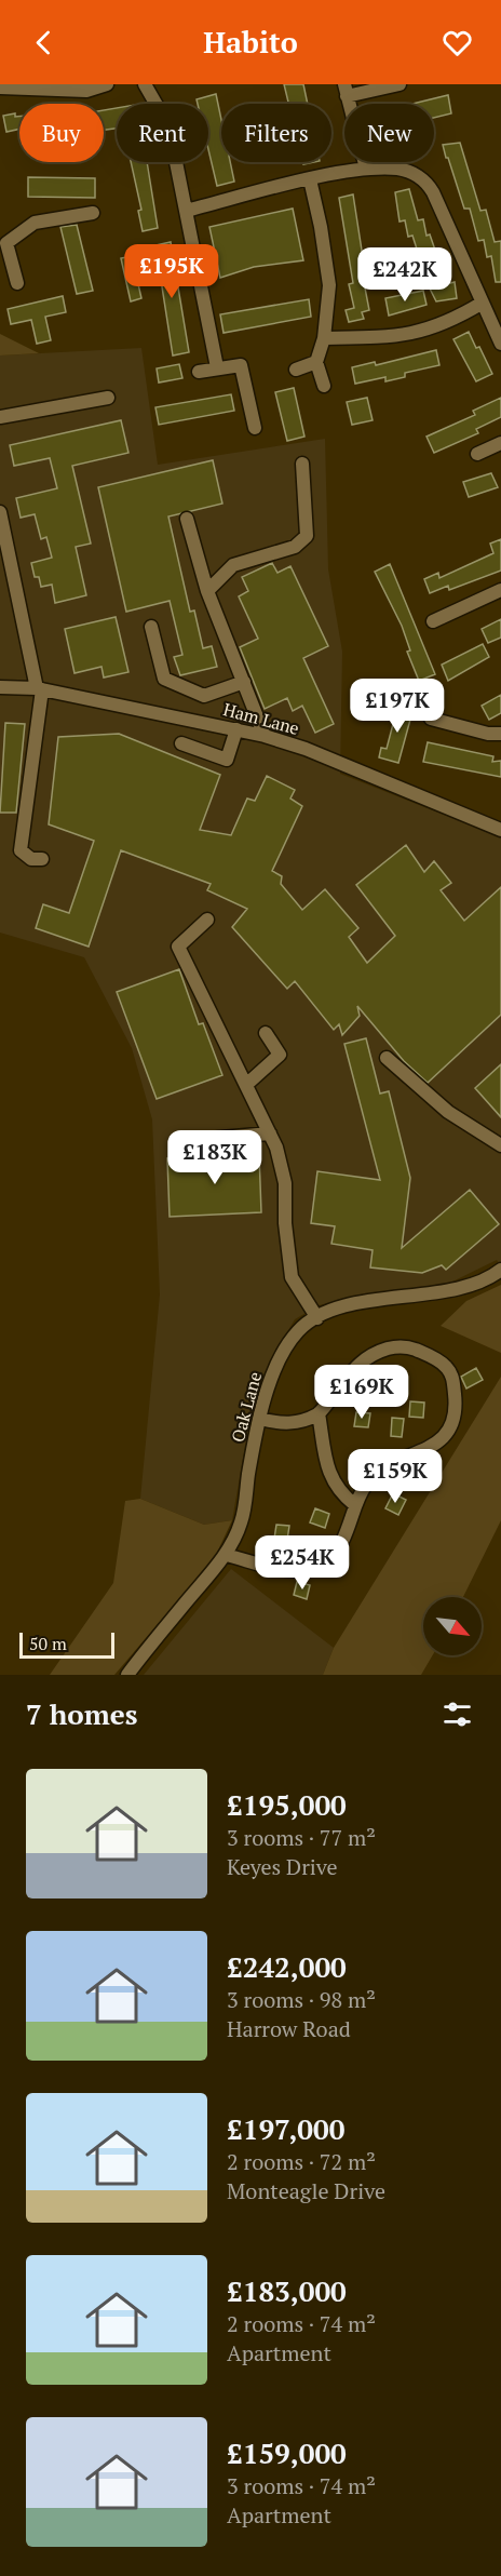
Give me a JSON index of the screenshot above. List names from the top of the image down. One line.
{"streets":{"street":["Ham Lane","Oak Lane"]},"scale_bar":"50 m","north":"bottom right","page":{"header":"Habito","chip":["Buy","Rent","Filters","New"],"price":["£195K","£242K","£197K","£183K","£169K","£159K","£254K"],"scale":"50 m","heading":"7 homes","list":[{"name":"£195,000","note":"3 rooms · 77 m² · Keyes Drive"},{"name":"£242,000","note":"3 rooms · 98 m² · Harrow Road"},{"name":"£197,000","note":"2 rooms · 72 m² · Monteagle Drive"},{"name":"£183,000","note":"2 rooms · 74 m² · Apartment"},{"name":"£159,000","note":"3 rooms · 74 m² · Apartment"}]}}
